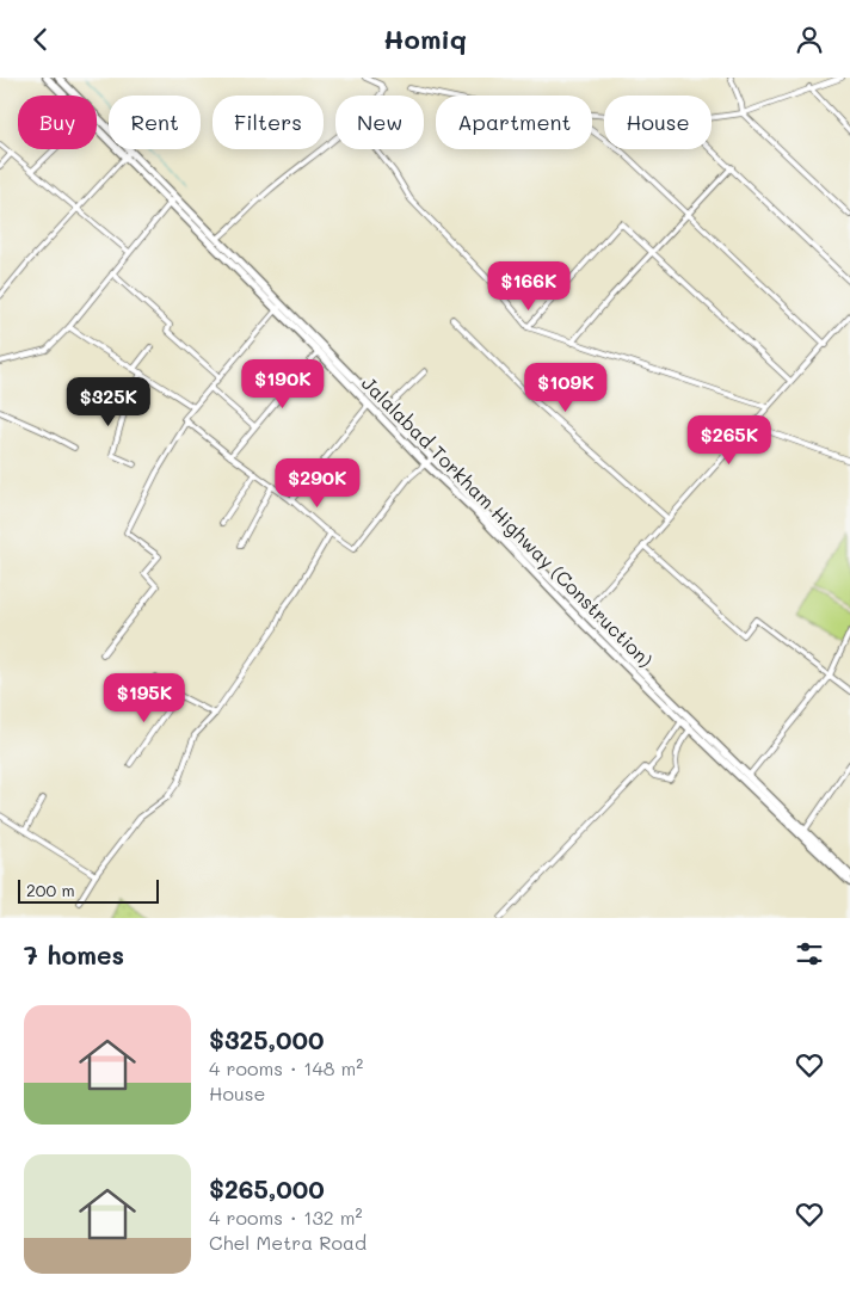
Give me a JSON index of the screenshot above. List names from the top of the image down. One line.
{"streets":{"highway":["Jalalabad Torkham Highway (Construction)"]},"scale_bar":"200 m","page":{"header":"Homiq","chip":["Buy","Rent","Filters","New","Apartment","House"],"price":["$166K","$190K","$109K","$325K","$265K","$290K","$195K"],"scale":"200 m","heading":"7 homes","list":[{"name":"$325,000","note":"4 rooms · 148 m² · House"},{"name":"$265,000","note":"4 rooms · 132 m² · Chel Metra Road"}]}}
